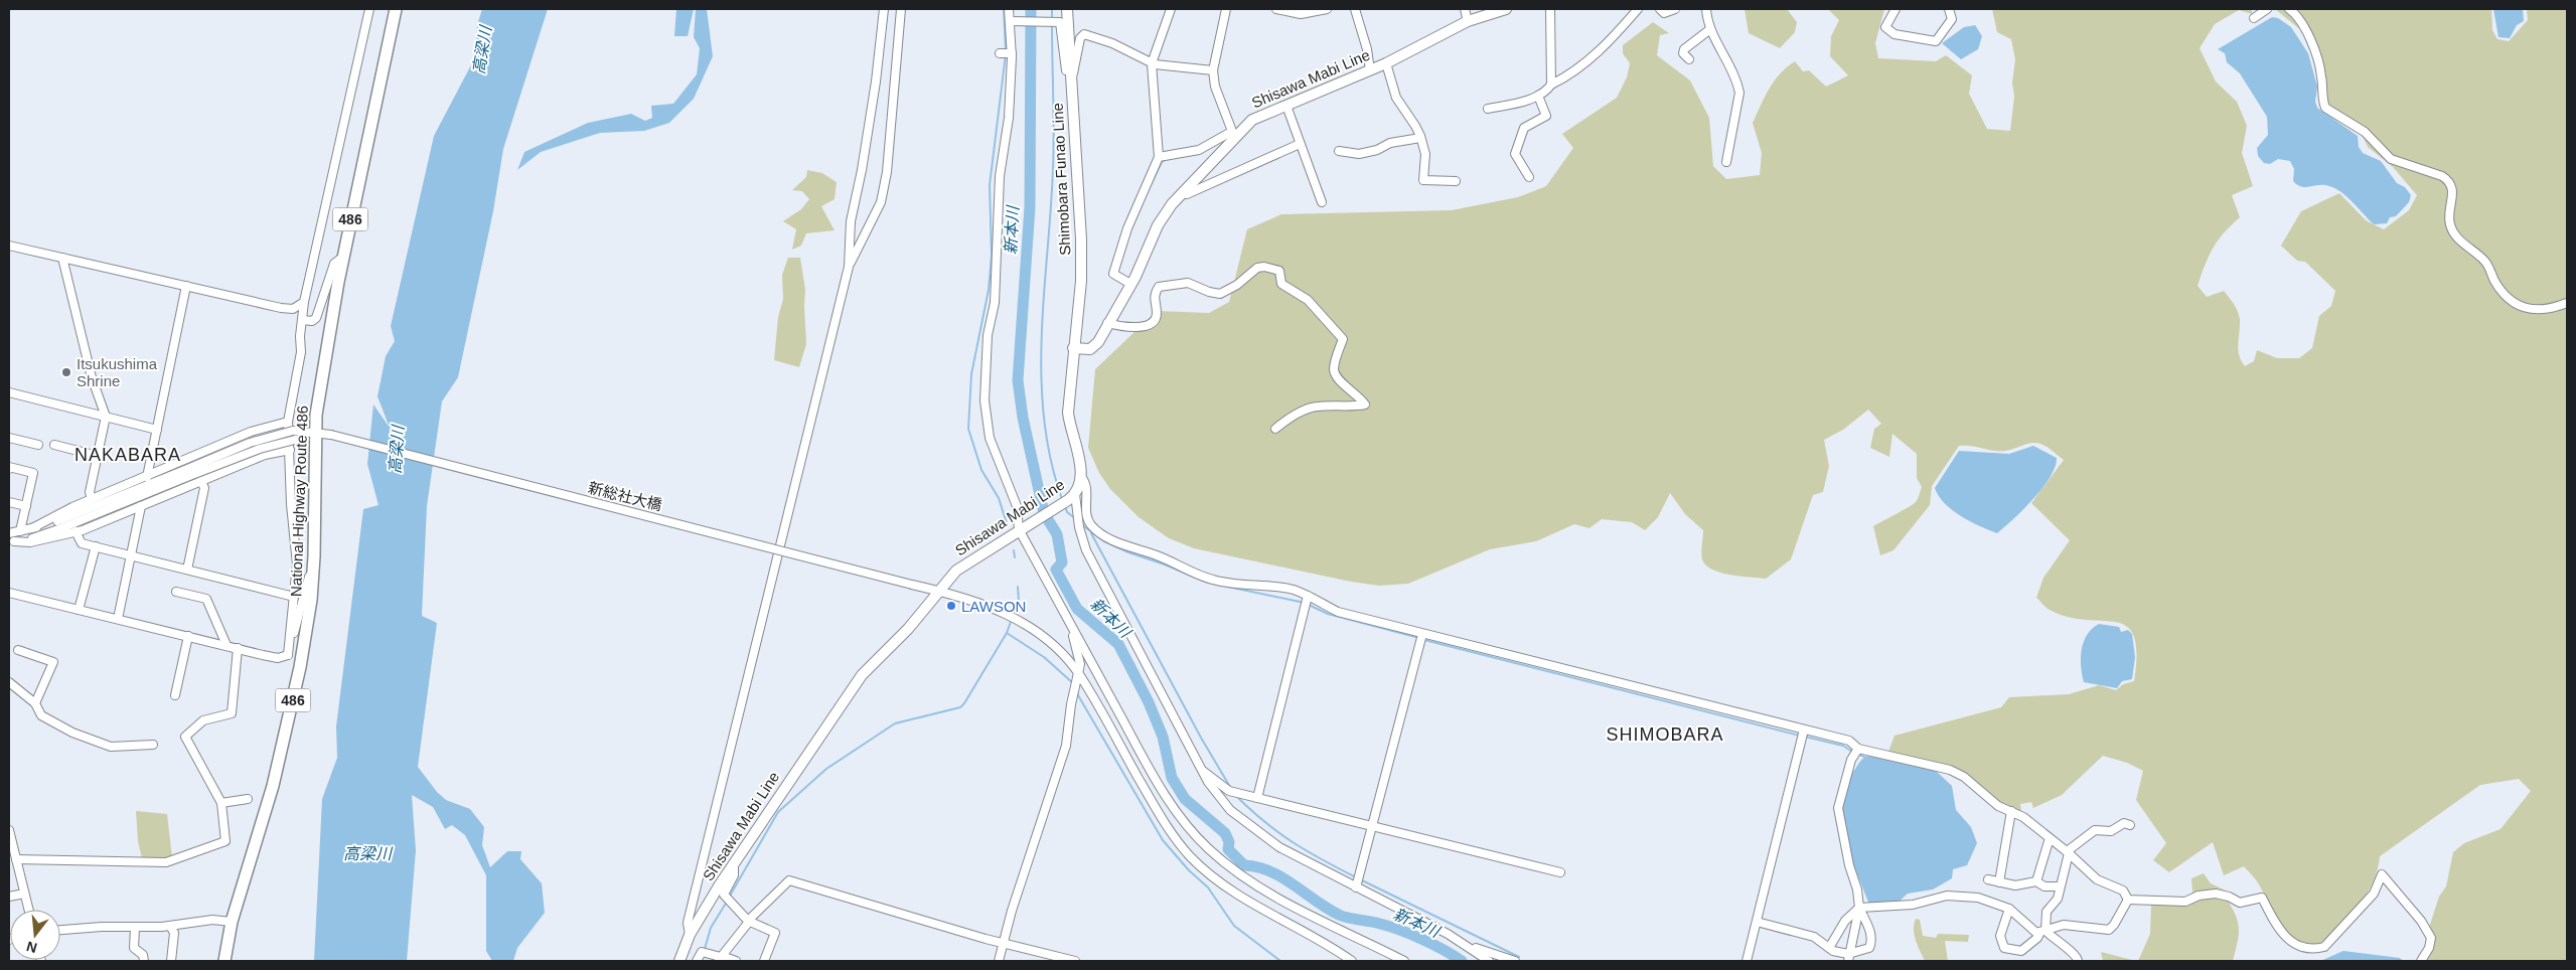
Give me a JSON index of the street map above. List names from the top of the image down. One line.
{"streets":{"highway":["486","National Highway Route 486"],"main road":["Shisawa Mabi Line","Shimobara Funao Line"],"street":["新総社大橋"]},"crossings":[["Shisawa Mabi Line","Shimobara Funao Line"],["Shisawa Mabi Line","新総社大橋"],["新総社大橋","National Highway Route 486"]],"districts":["NAKABARA","SHIMOBARA"],"water":["高梁川","新本川"],"places":["Itsukushima Shrine","LAWSON"],"north":"bottom"}
